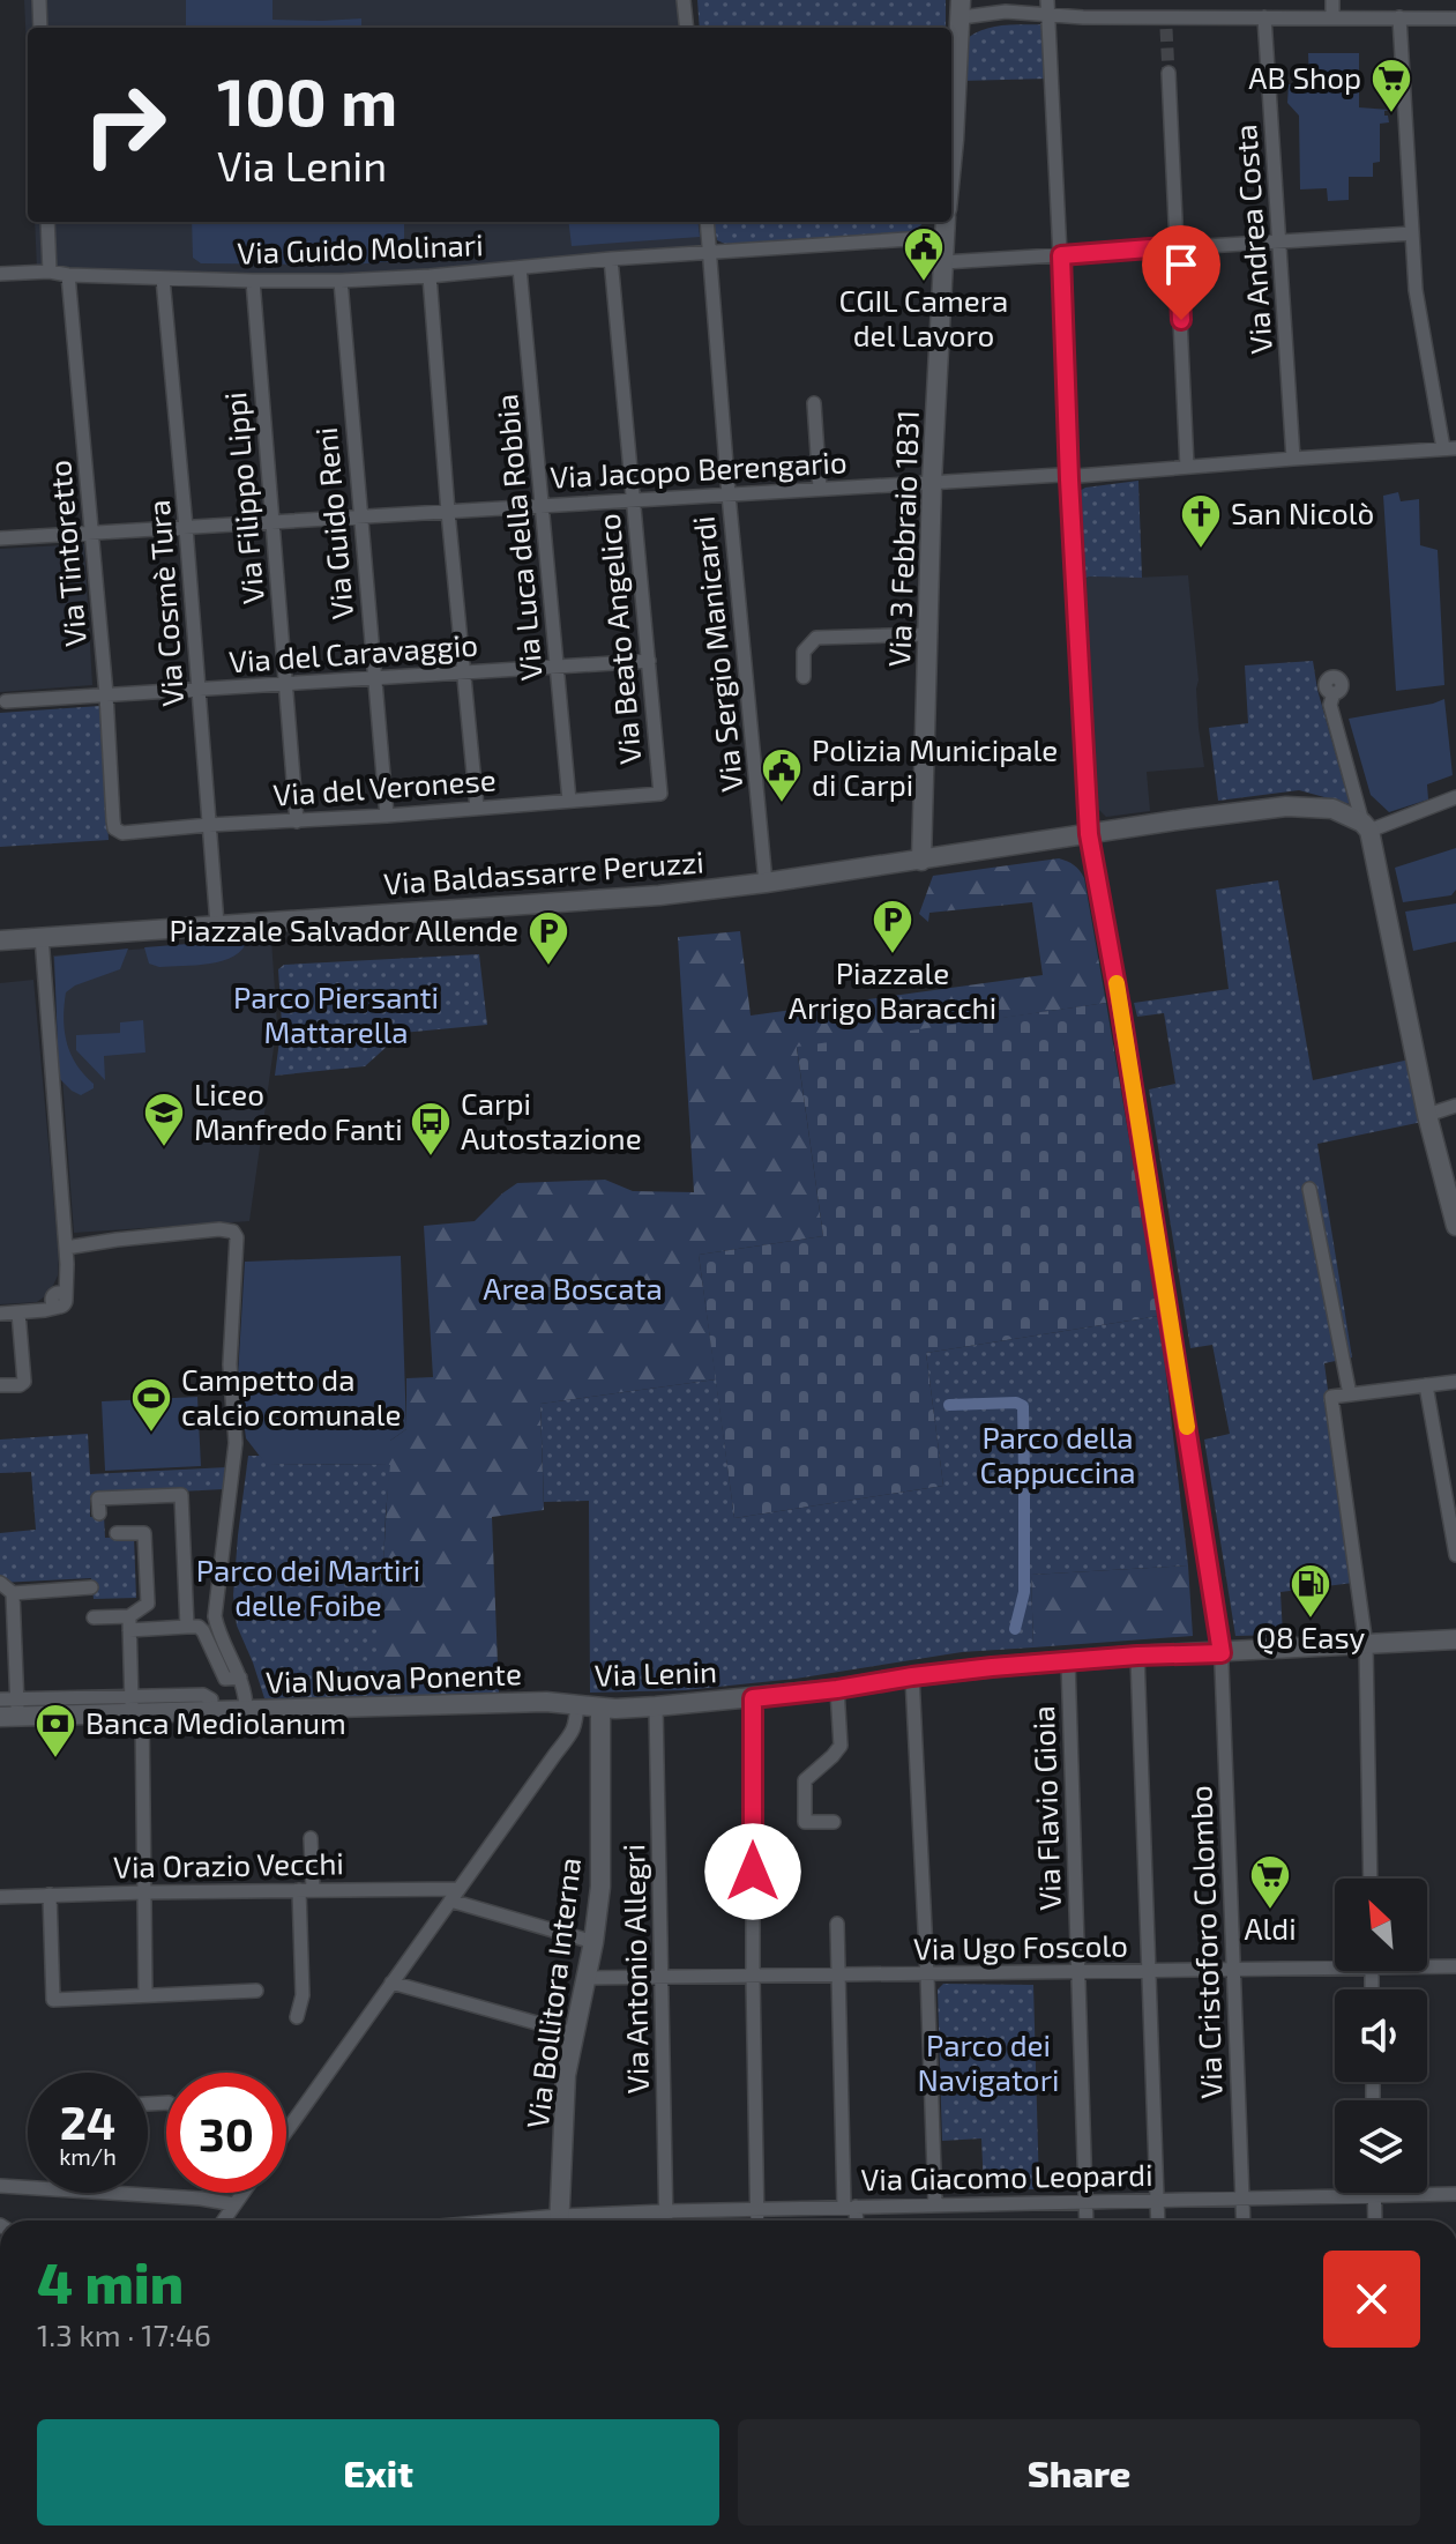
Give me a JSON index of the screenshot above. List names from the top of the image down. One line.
{"streets":{"street":["Via Andrea Costa","Via Guido Molinari","Via Jacopo Berengario","Via Filippo Lippi","Via Guido Reni","Via Luca della Robbia","Via 3 Febbraio 1831","Via Tintoretto","Via Cosmè Tura","Via Beato Angelico","Via del Caravaggio","Via Sergio Manicardi","Via del Veronese","Via Baldassarre Peruzzi","Via Lenin","Via Nuova Ponente","Via Flavio Gioia","Via Orazio Vecchi","Via Cristoforo Colombo","Via Ugo Foscolo","Via Antonio Allegri","Via Bollitora Interna","Via Giacomo Leopardi"]},"crossings":[["Via Andrea Costa","Via Jacopo Berengario"],["Via Guido Molinari","Via Filippo Lippi"],["Via Guido Molinari","Via Guido Reni"],["Via Guido Molinari","Via Luca della Robbia"],["Via Guido Molinari","Via 3 Febbraio 1831"],["Via Guido Molinari","Via Tintoretto"],["Via Guido Molinari","Via Cosmè Tura"],["Via Guido Molinari","Via Beato Angelico"],["Via Guido Molinari","Via Sergio Manicardi"],["Via Jacopo Berengario","Via Filippo Lippi"],["Via Jacopo Berengario","Via Guido Reni"],["Via Jacopo Berengario","Via Luca della Robbia"],["Via Jacopo Berengario","Via 3 Febbraio 1831"],["Via Jacopo Berengario","Via Tintoretto"],["Via Jacopo Berengario","Via Cosmè Tura"],["Via Jacopo Berengario","Via Beato Angelico"],["Via Jacopo Berengario","Via Sergio Manicardi"],["Via Jacopo Berengario","Via Cristoforo Colombo"],["Via Filippo Lippi","Via del Caravaggio"],["Via Filippo Lippi","Via del Veronese"],["Via Guido Reni","Via del Caravaggio"],["Via Guido Reni","Via del Veronese"],["Via Luca della Robbia","Via del Caravaggio"],["Via Luca della Robbia","Via del Veronese"],["Via 3 Febbraio 1831","Via Baldassarre Peruzzi"],["Via Tintoretto","Via del Caravaggio"],["Via Tintoretto","Via del Veronese"],["Via Cosmè Tura","Via del Caravaggio"],["Via Cosmè Tura","Via del Veronese"],["Via Cosmè Tura","Via Baldassarre Peruzzi"],["Via Beato Angelico","Via del Caravaggio"],["Via Beato Angelico","Via del Veronese"],["Via Sergio Manicardi","Via Baldassarre Peruzzi"],["Via Baldassarre Peruzzi","Via Cristoforo Colombo"],["Via Lenin","Via Nuova Ponente"],["Via Lenin","Via Flavio Gioia"],["Via Lenin","Via Orazio Vecchi"],["Via Lenin","Via Cristoforo Colombo"],["Via Lenin","Via Antonio Allegri"],["Via Lenin","Via Bollitora Interna"],["Via Flavio Gioia","Via Ugo Foscolo"],["Via Flavio Gioia","Via Giacomo Leopardi"],["Via Orazio Vecchi","Via Bollitora Interna"],["Via Cristoforo Colombo","Via Ugo Foscolo"],["Via Cristoforo Colombo","Via Giacomo Leopardi"],["Via Ugo Foscolo","Via Antonio Allegri"],["Via Ugo Foscolo","Via Bollitora Interna"],["Via Antonio Allegri","Via Giacomo Leopardi"]],"parks":["Parco Piersanti Mattarella","Area Boscata","Parco della Cappuccina","Parco dei Martiri delle Foibe","Parco dei Navigatori"],"places":{"supermarket":["AB Shop","Aldi"],"public building":["CGIL Camera del Lavoro","Polizia Municipale di Carpi"],"church":["San Nicolò"],"parking":["Piazzale Arrigo Baracchi","Piazzale Salvador Allende"],"school or university":["Liceo Manfredo Fanti"],"bus stop":["Carpi Autostazione"],"sports":["Campetto da calcio comunale"],"fuel station":["Q8 Easy"],"bank":["Banca Mediolanum"]},"north":"top left","page":{"turn":["100 m","Via Lenin"],"speed":"24 km/h","limit":"30","heading":["4 min","1.3 km · 17:46"],"buttons":["Exit","Share"]}}
